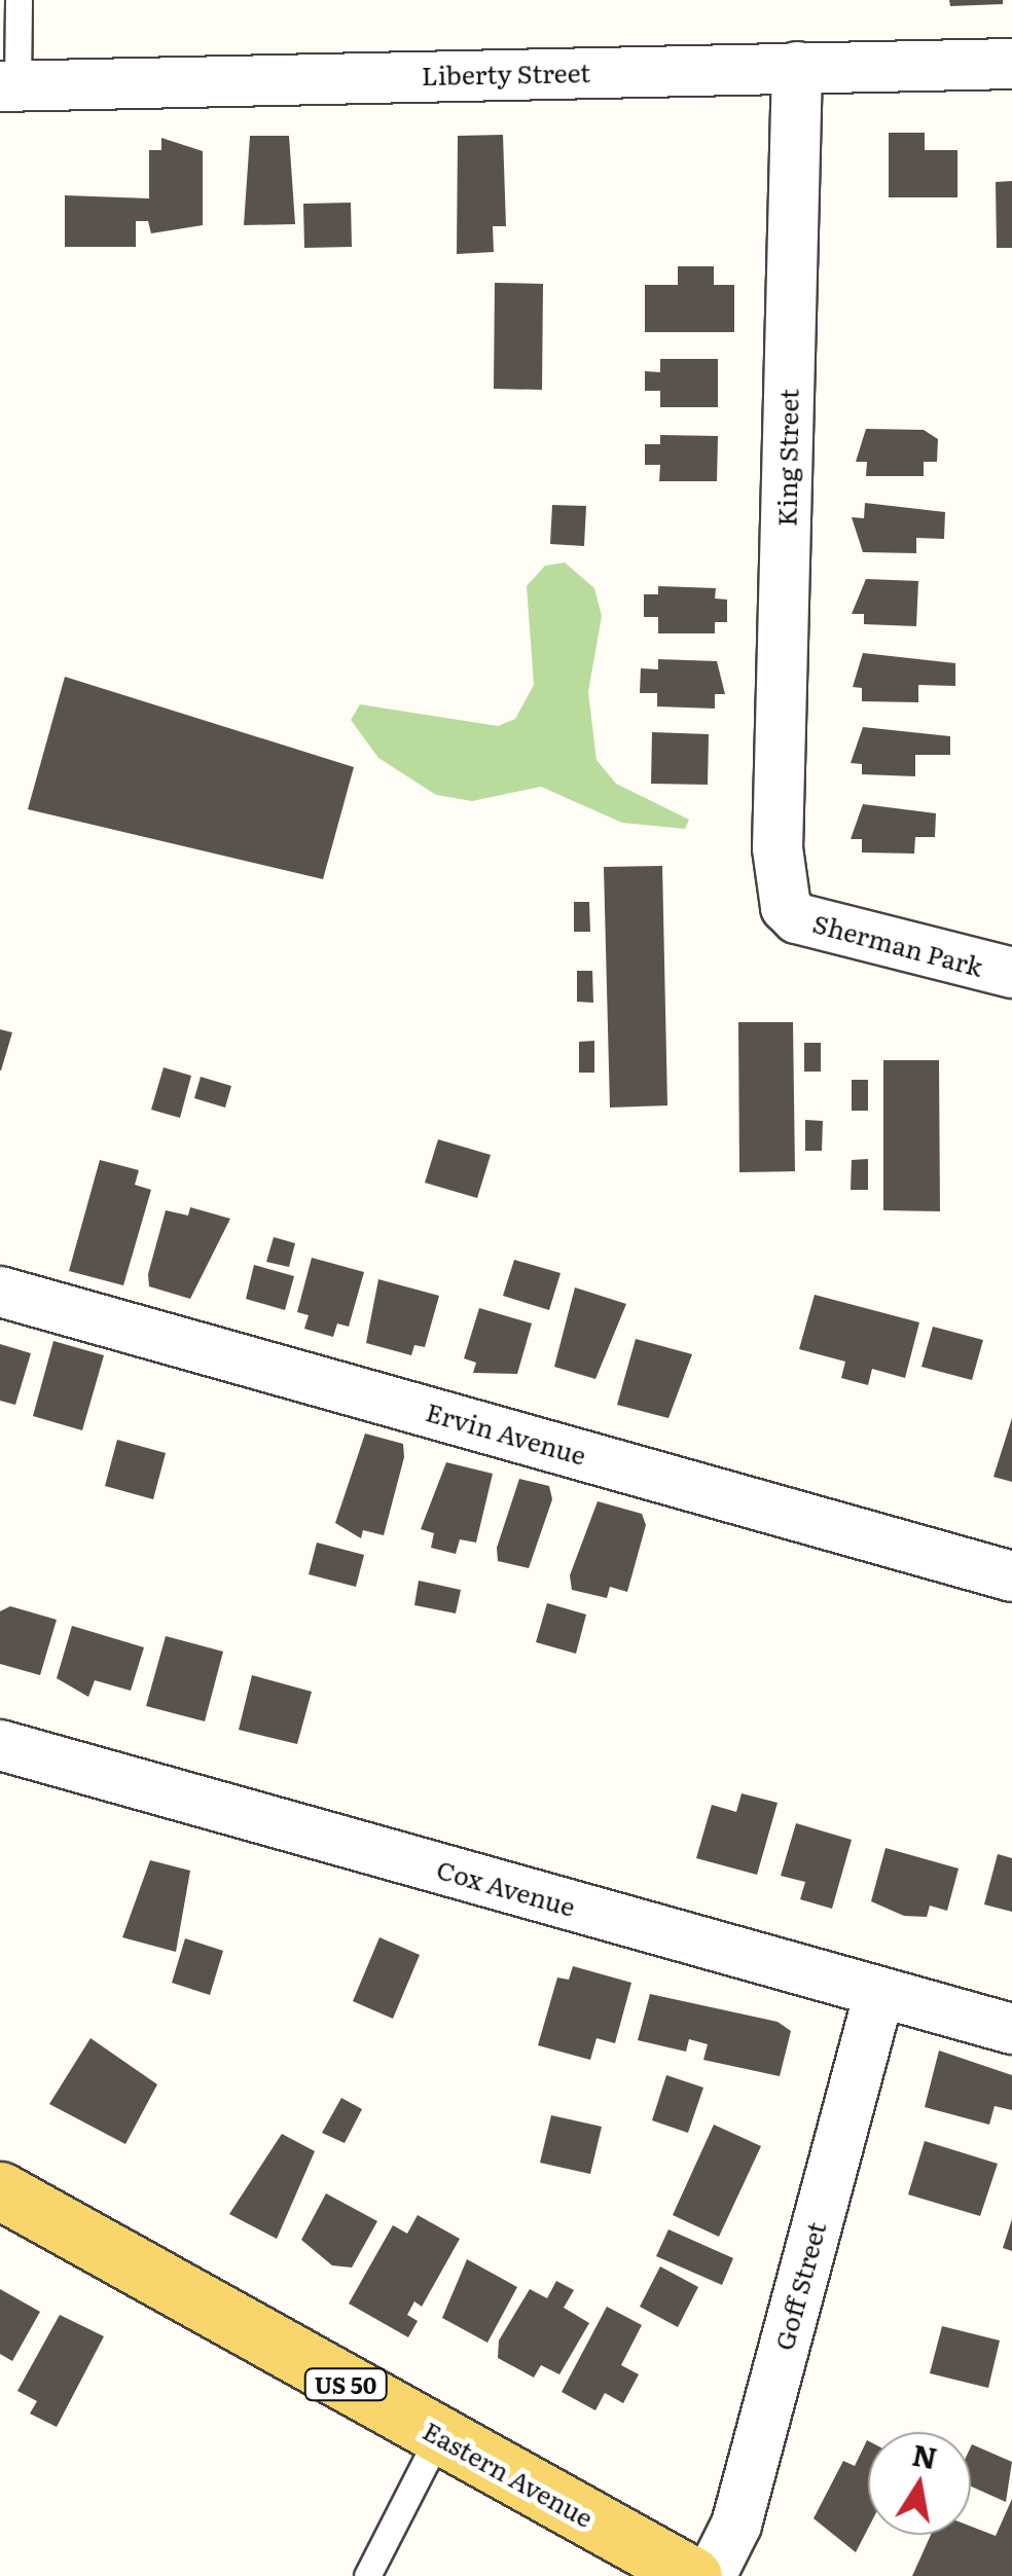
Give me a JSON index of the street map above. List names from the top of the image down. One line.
{"streets":{"main road":["US 50","Eastern Avenue"],"street":["Liberty Street","King Street","Sherman Park","Ervin Avenue","Cox Avenue","Goff Street"]},"crossings":[["Liberty Street","King Street"],["King Street","Sherman Park"],["Cox Avenue","Goff Street"]],"north":"top"}
